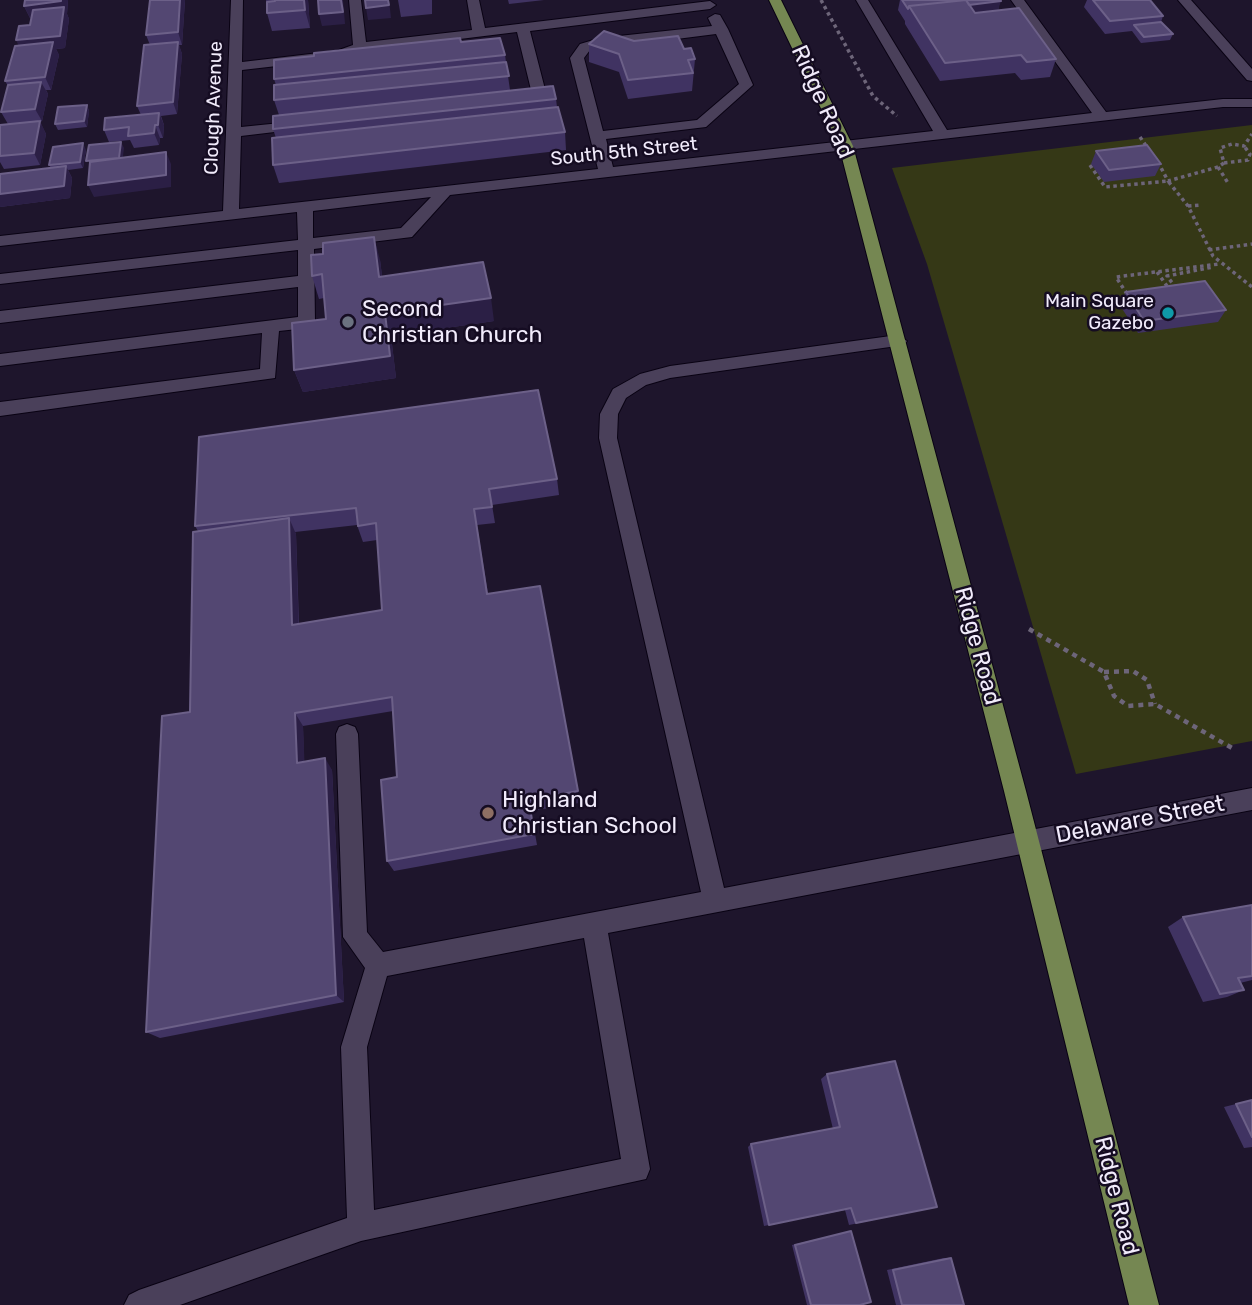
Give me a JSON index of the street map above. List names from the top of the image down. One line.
{"streets":{"main road":["Ridge Road"],"street":["Clough Avenue","South 5th Street","Delaware Street"]},"crossings":[["Ridge Road","South 5th Street"],["Ridge Road","Delaware Street"],["Clough Avenue","South 5th Street"]],"places":["Main Square Gazebo","Second Christian Church","Highland Christian School"]}
